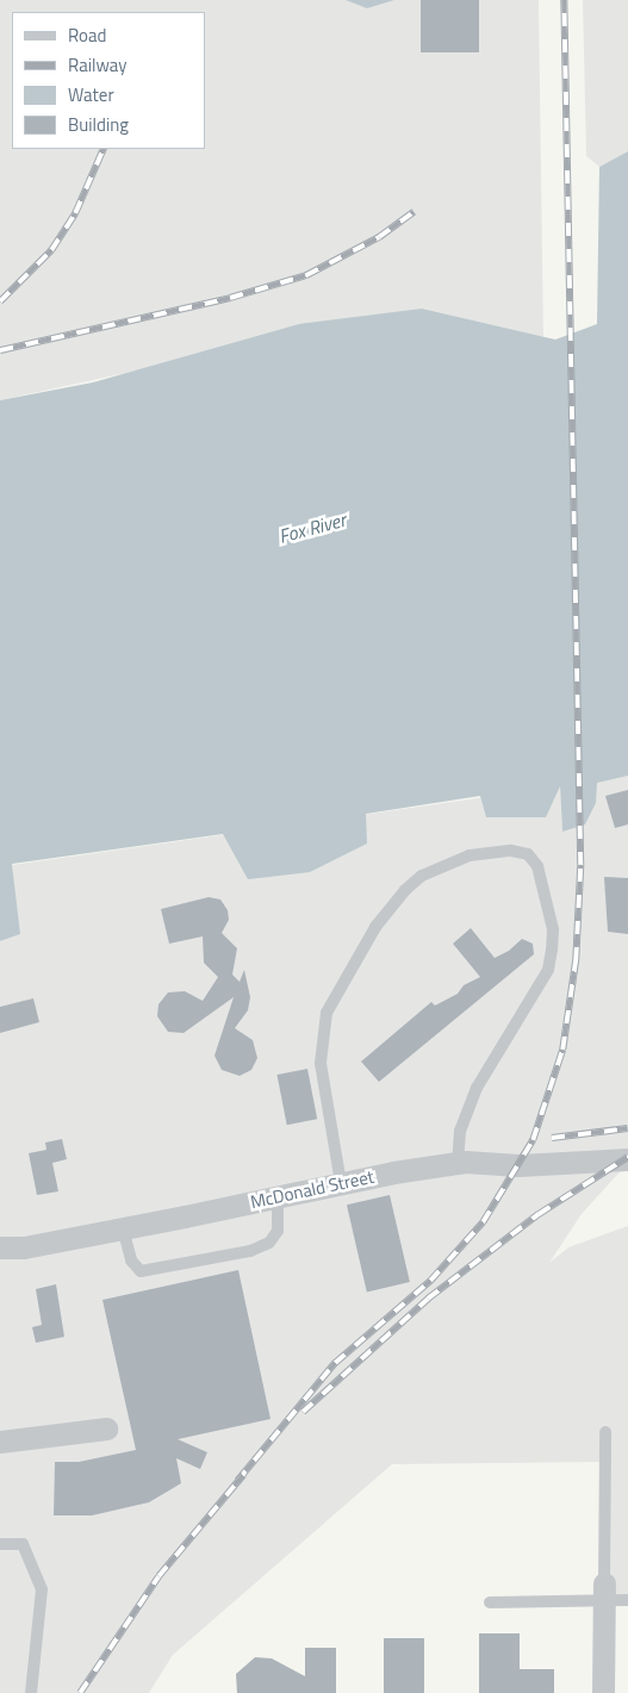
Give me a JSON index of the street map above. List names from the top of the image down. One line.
{"streets":{"street":["McDonald Street"]},"water":["Fox River"],"legend":["Road","Railway","Water","Building"]}
